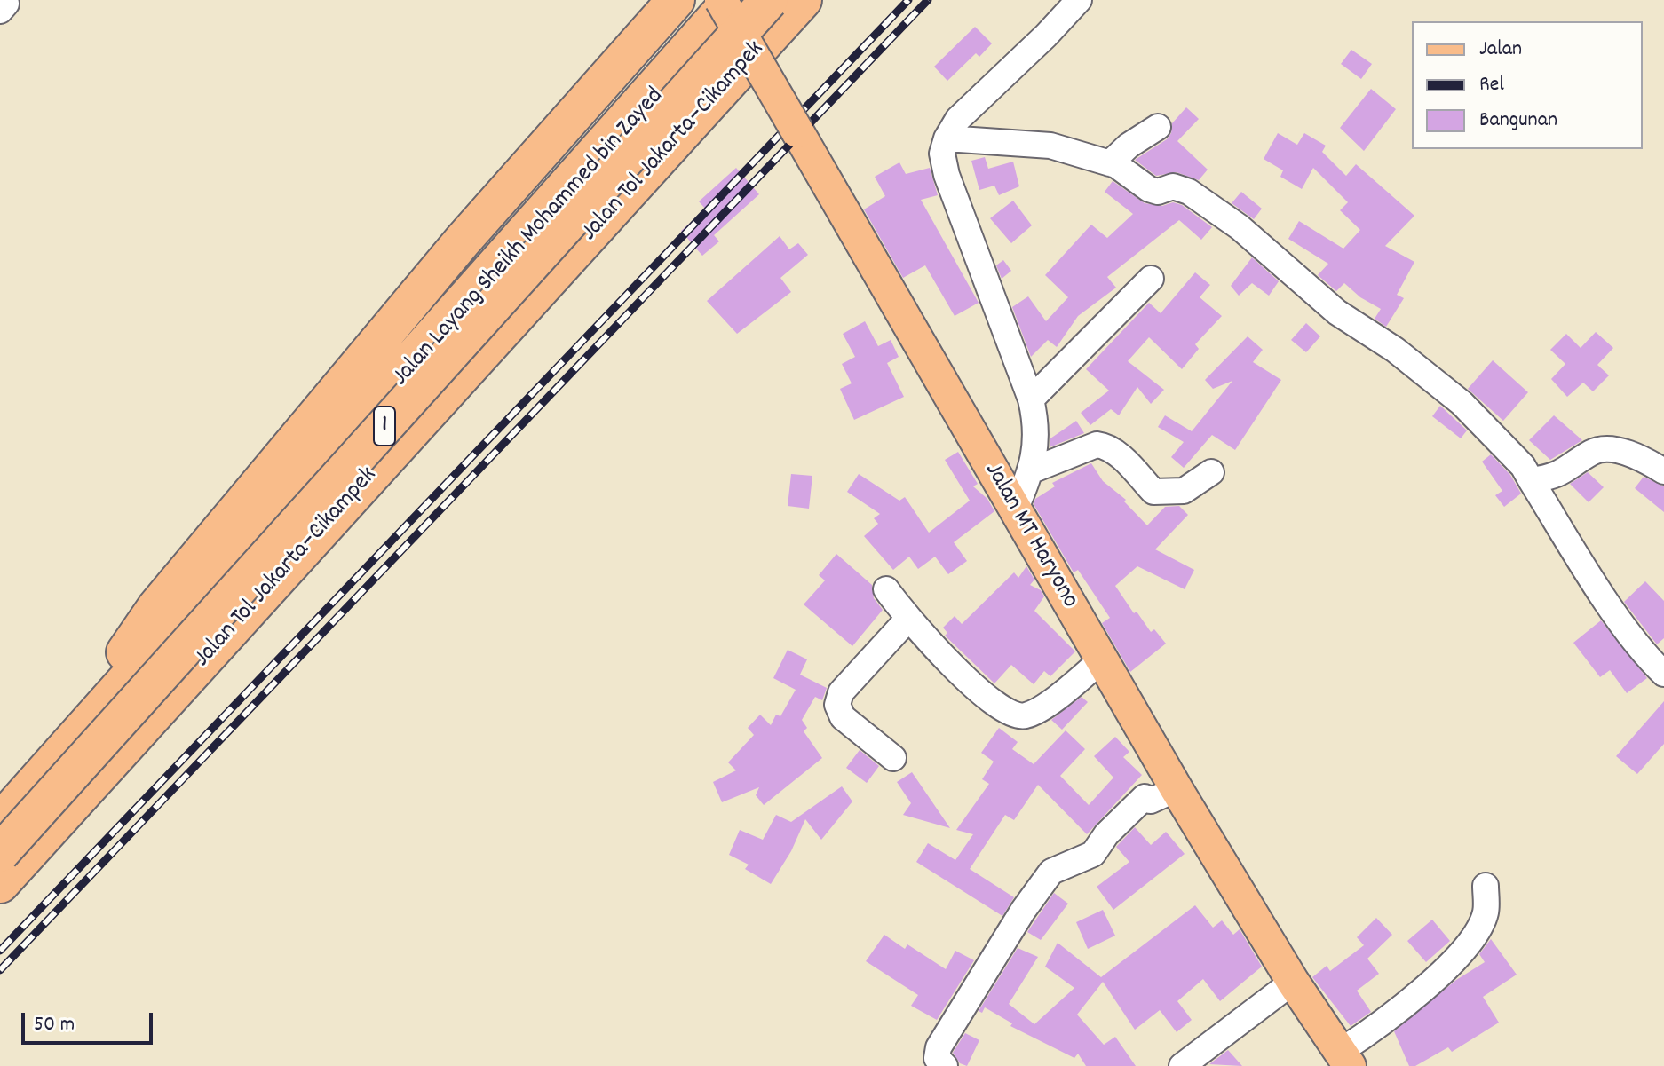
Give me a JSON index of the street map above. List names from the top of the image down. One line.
{"streets":{"highway":["Jalan Tol Jakarta–Cikampek","Jalan Layang Sheikh Mohammed bin Zayed","1"],"main road":["Jalan MT Haryono"]},"crossings":[["Jalan Tol Jakarta–Cikampek","Jalan Layang Sheikh Mohammed bin Zayed"]],"legend":["Jalan","Rel","Bangunan"],"scale_bar":"50 m"}
